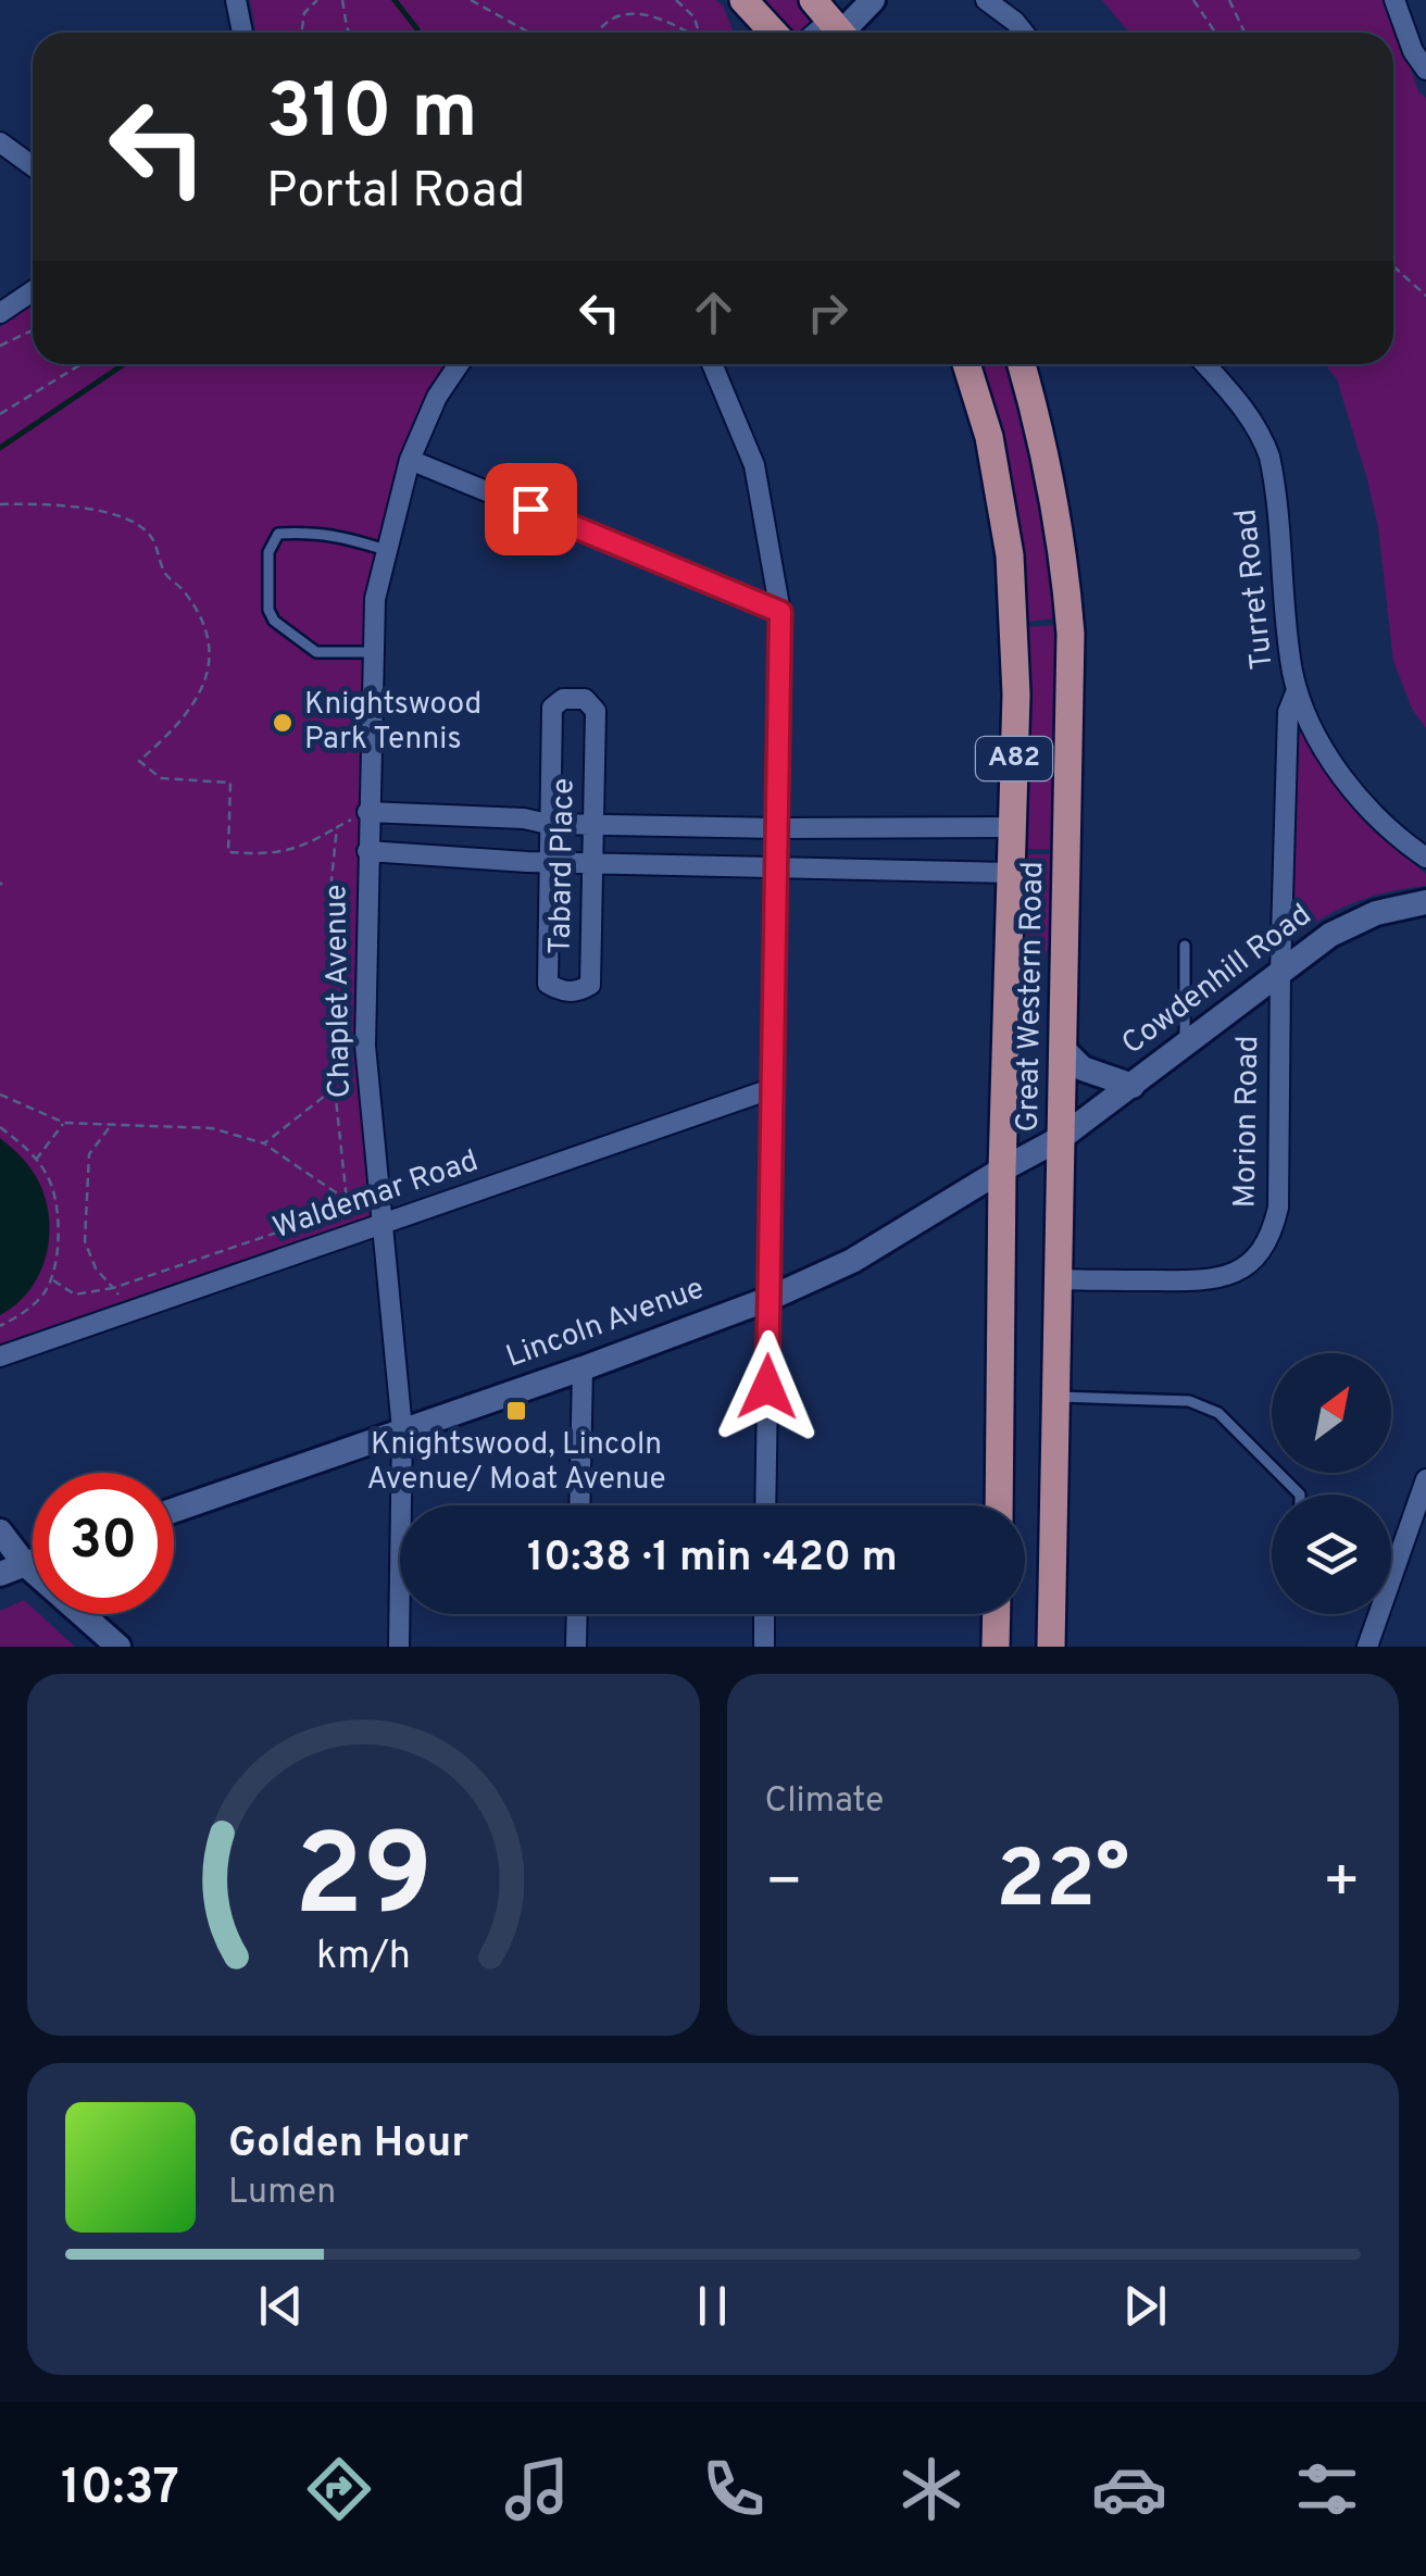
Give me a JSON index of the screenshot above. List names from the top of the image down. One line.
{"streets":{"main road":["A82","Great Western Road"],"street":["Turret Road","Tabard Place","Cowdenhill Road","Chaplet Avenue","Morion Road","Waldemar Road","Lincoln Avenue"]},"crossings":[["Turret Road","Cowdenhill Road"],["Turret Road","Morion Road"],["Cowdenhill Road","Great Western Road"],["Cowdenhill Road","Morion Road"],["Cowdenhill Road","Lincoln Avenue"],["Chaplet Avenue","Waldemar Road"],["Chaplet Avenue","Lincoln Avenue"],["Great Western Road","Morion Road"],["Great Western Road","Lincoln Avenue"]],"places":{"other":["Knightswood Park Tennis"],"transit":["Knightswood, Lincoln Avenue/ Moat Avenue"]},"north":"top right","page":{"turn":["310 m","Portal Road"],"limit":"30","trip":"10:38 · 1 min · 420 m","tile":"Climate","heat":["−","22°","+"],"song":["Golden Hour","Lumen"],"tabs":"10:37","gauge":["29","km/h"]}}
